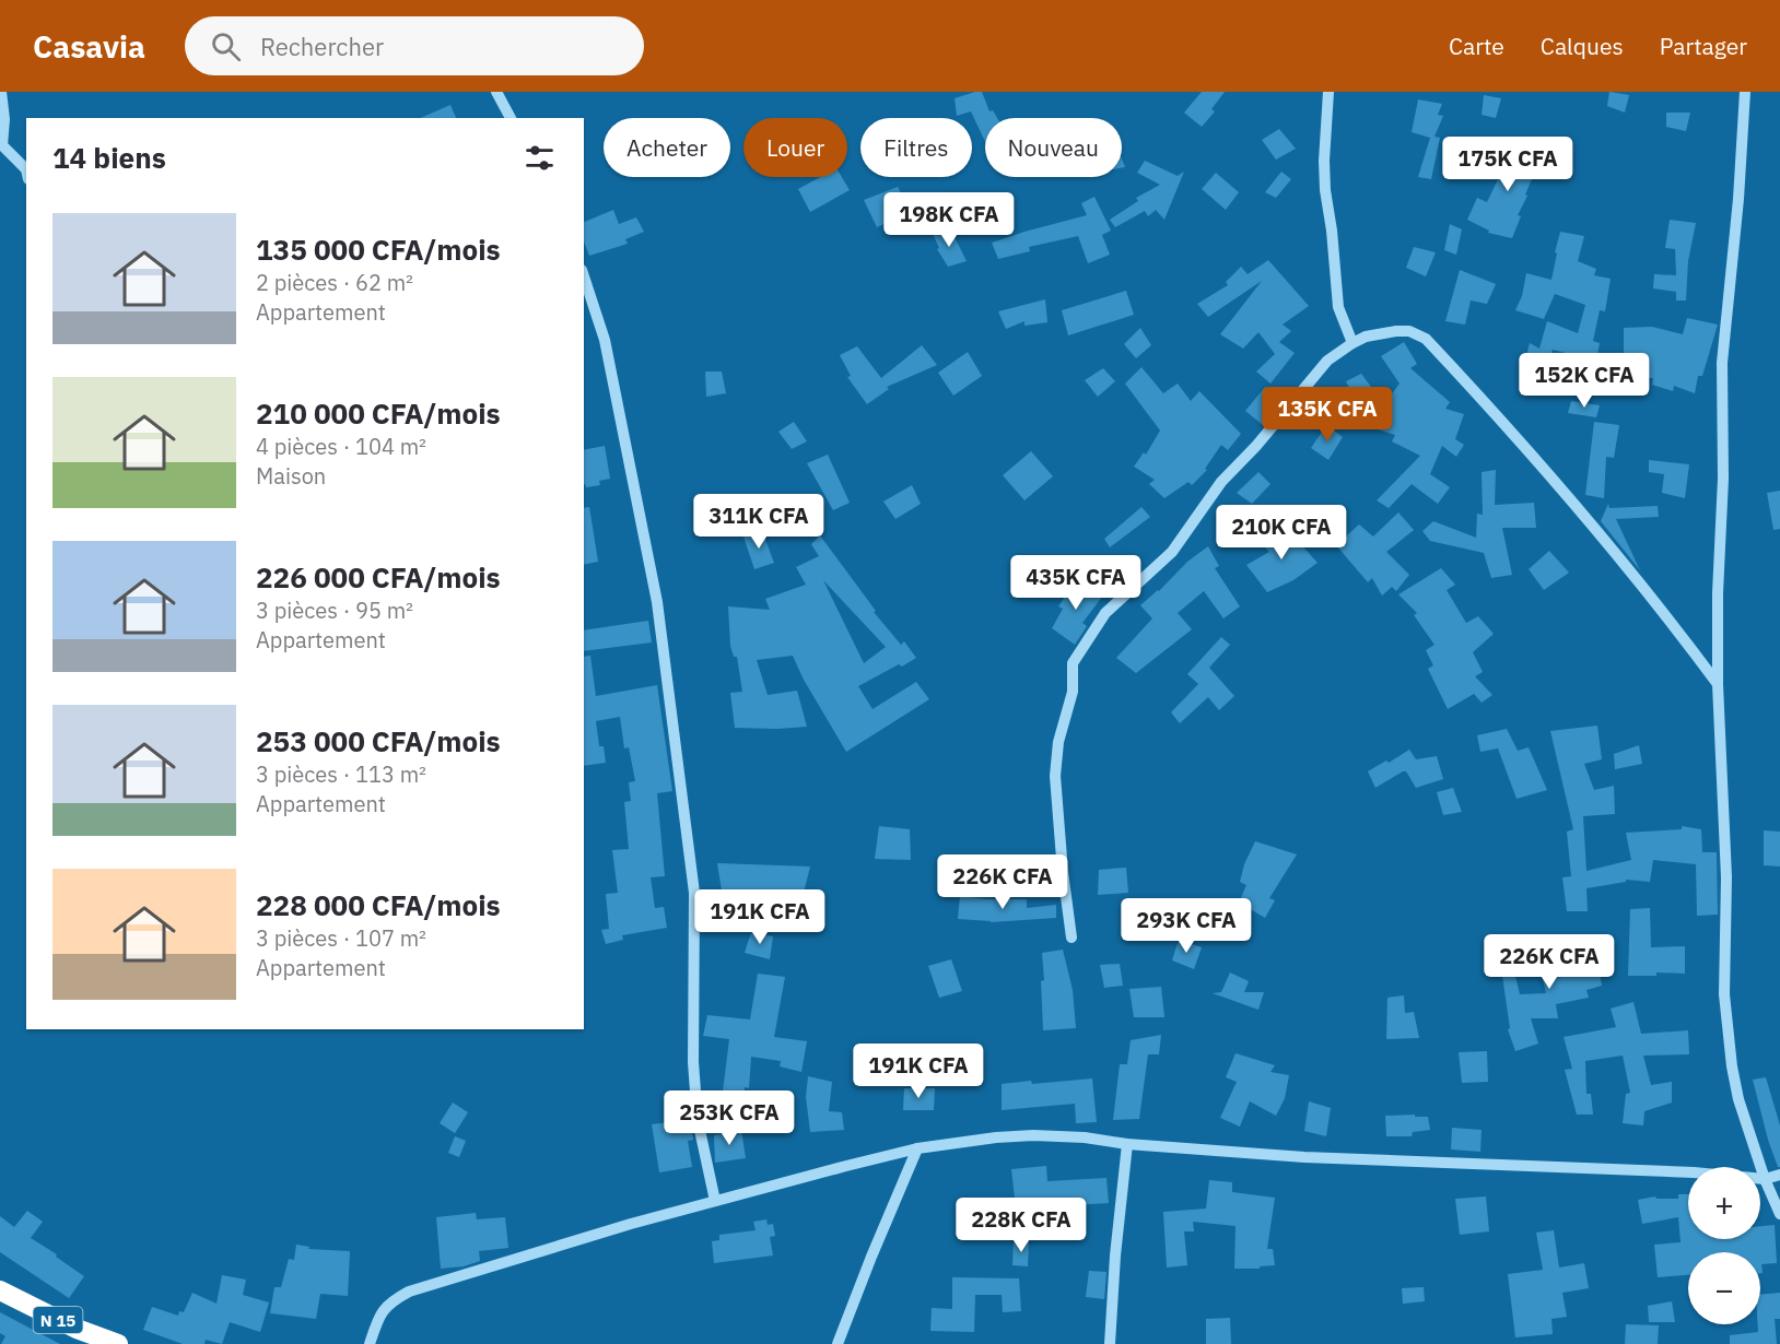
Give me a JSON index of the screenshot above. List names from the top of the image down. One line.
{"streets":{"highway":["N 15"]},"page":{"header":"Casavia","search":"Rechercher","nav":["Carte","Calques","Partager"],"chip":["Acheter","Louer","Filtres","Nouveau"],"heading":"14 biens","price":["175K CFA","198K CFA","152K CFA","135K CFA","311K CFA","210K CFA","435K CFA","226K CFA","191K CFA","293K CFA","226K CFA","191K CFA","253K CFA","228K CFA"],"list":[{"name":"135 000 CFA/mois","note":"2 pièces · 62 m² · Appartement"},{"name":"210 000 CFA/mois","note":"4 pièces · 104 m² · Maison"},{"name":"226 000 CFA/mois","note":"3 pièces · 95 m² · Appartement"},{"name":"253 000 CFA/mois","note":"3 pièces · 113 m² · Appartement"},{"name":"228 000 CFA/mois","note":"3 pièces · 107 m² · Appartement"}],"map_buttons":["+","−"]}}
